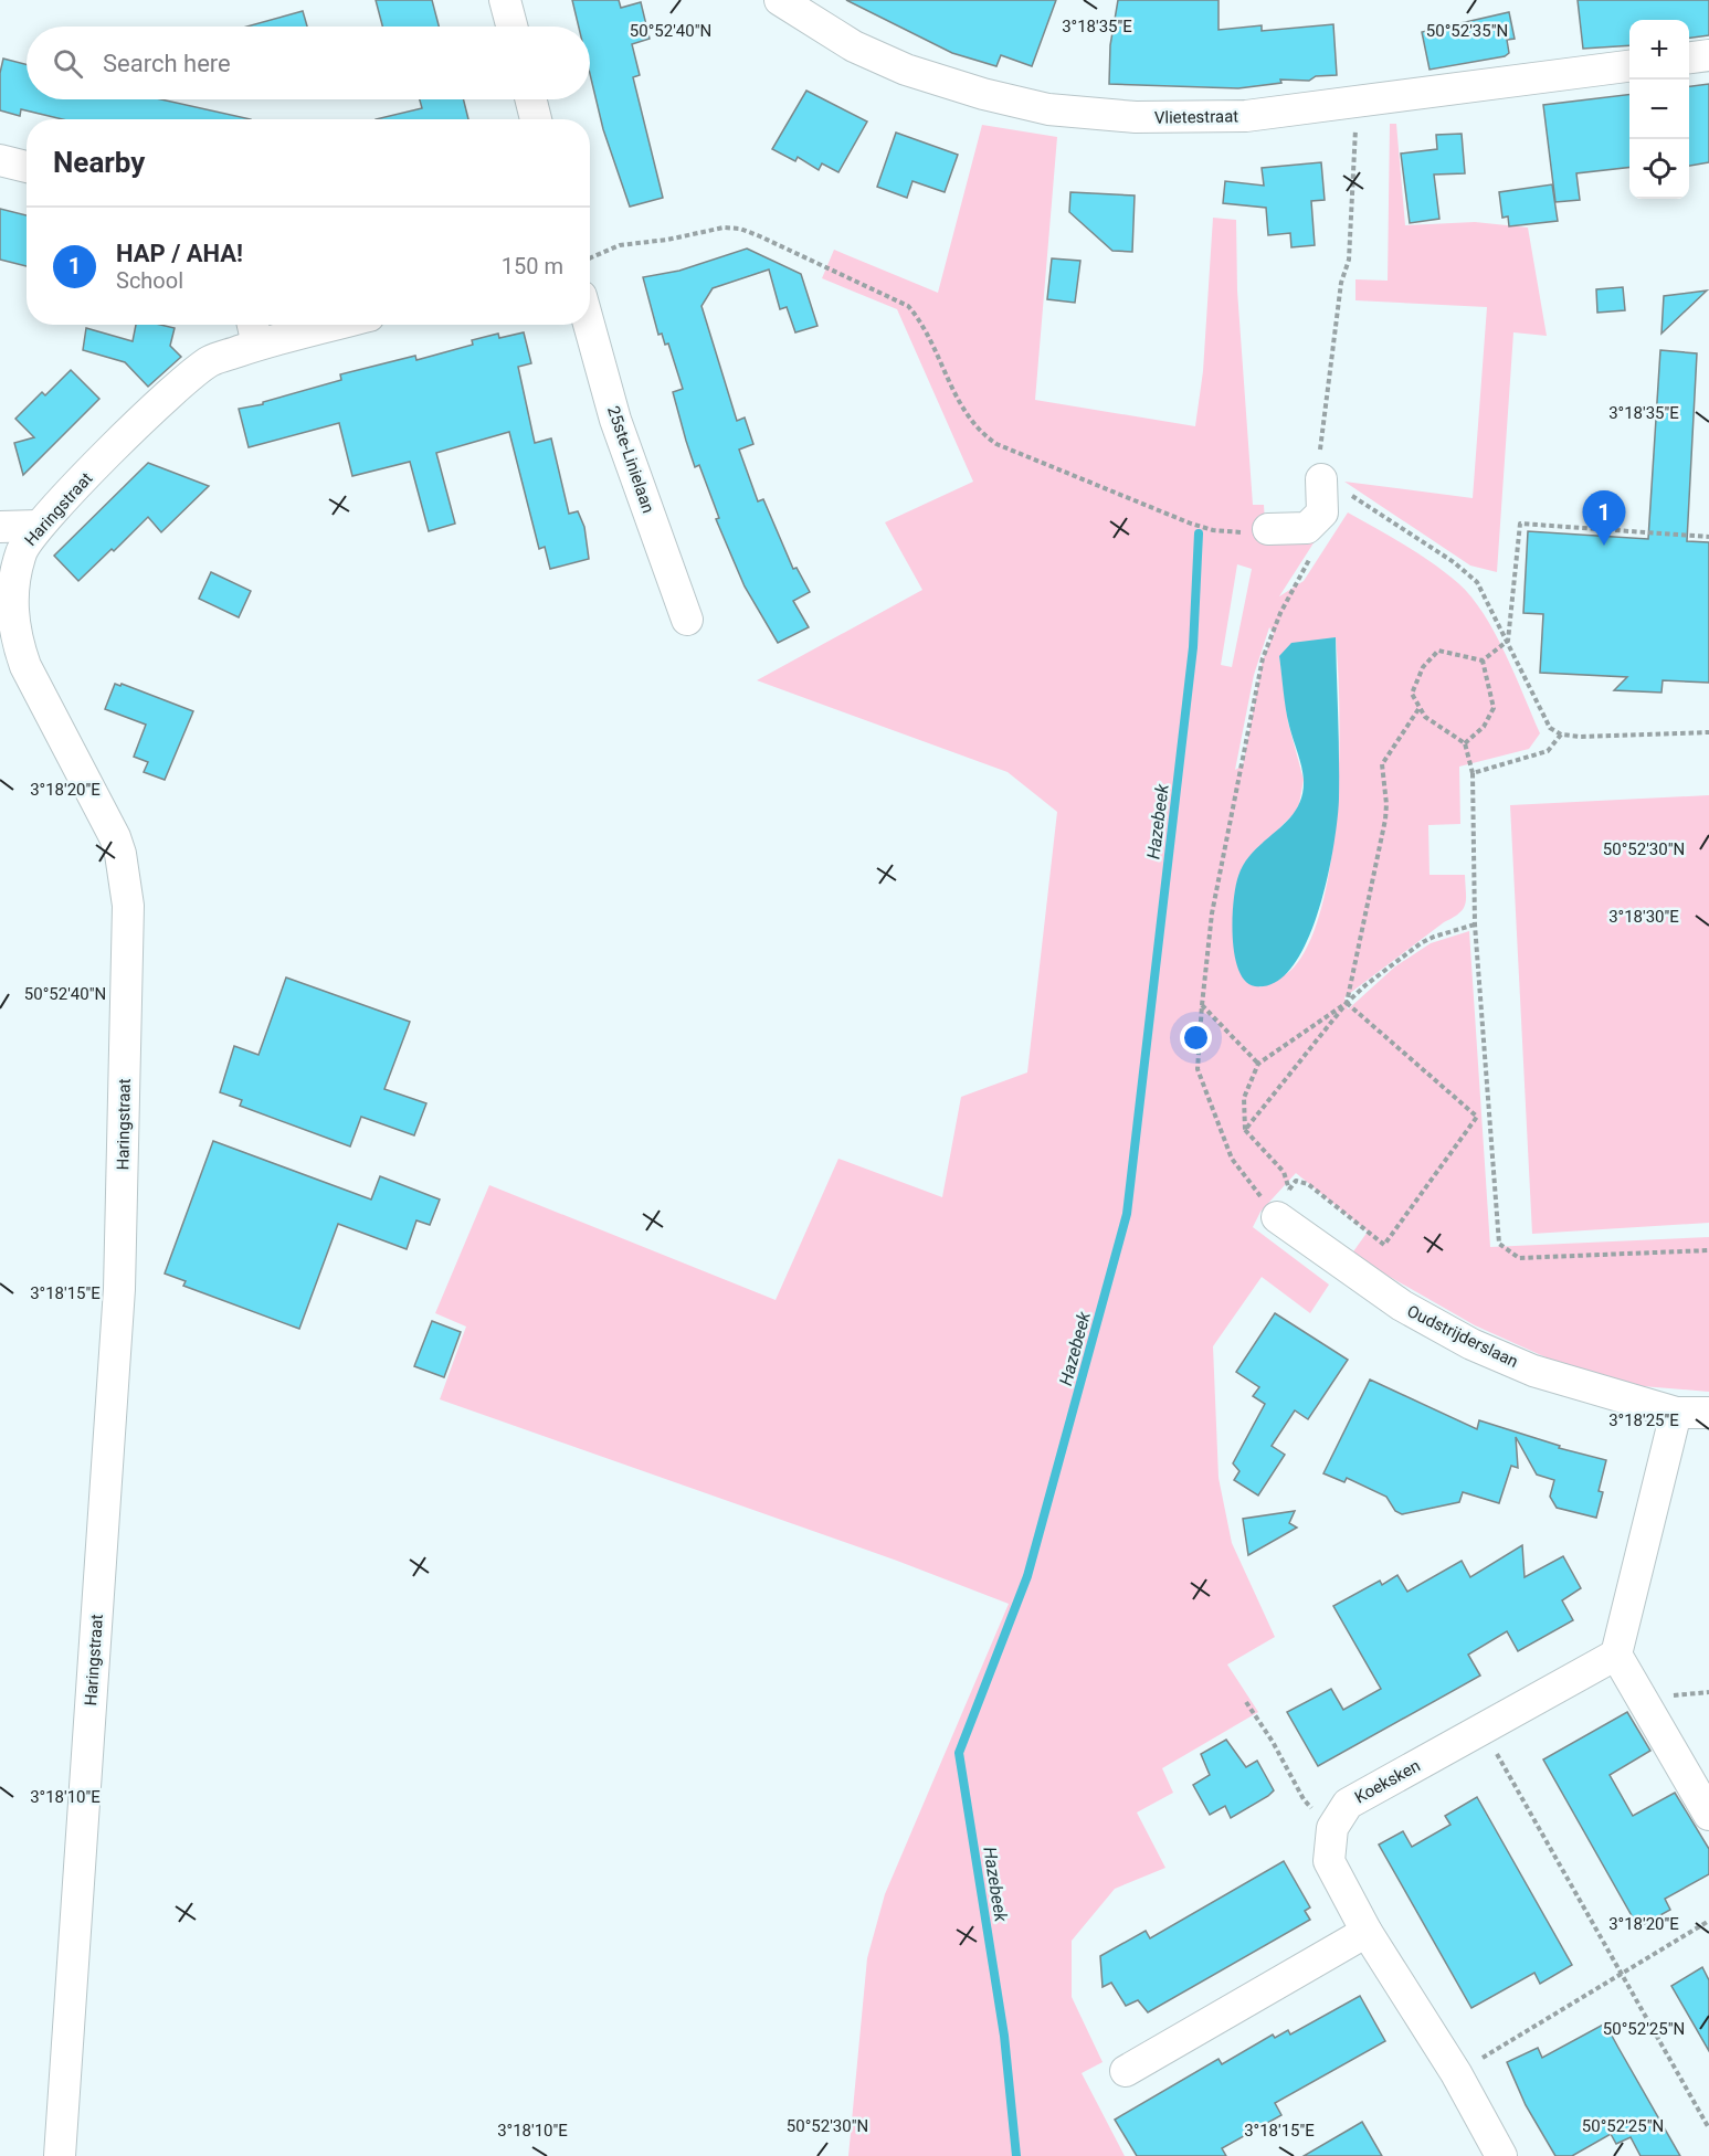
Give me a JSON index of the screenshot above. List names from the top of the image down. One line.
{"streets":{"street":["Vlietestraat","25ste-Linielaan","Haringstraat","Oudstrijderslaan","Koeksken"]},"water":["Hazebeek"],"page":{"map_buttons":["+","−"],"search":"Search here","heading":"Nearby","list":[{"mark":"1","name":"HAP / AHA!","note":"School","value":"150 m"}],"pins":"1"},"coordinates":["3°18'35\"E","50°52'40\"N","50°52'35\"N","3°18'20\"E","50°52'30\"N","3°18'30\"E","3°18'15\"E","3°18'25\"E","3°18'10\"E","50°52'25\"N"]}
